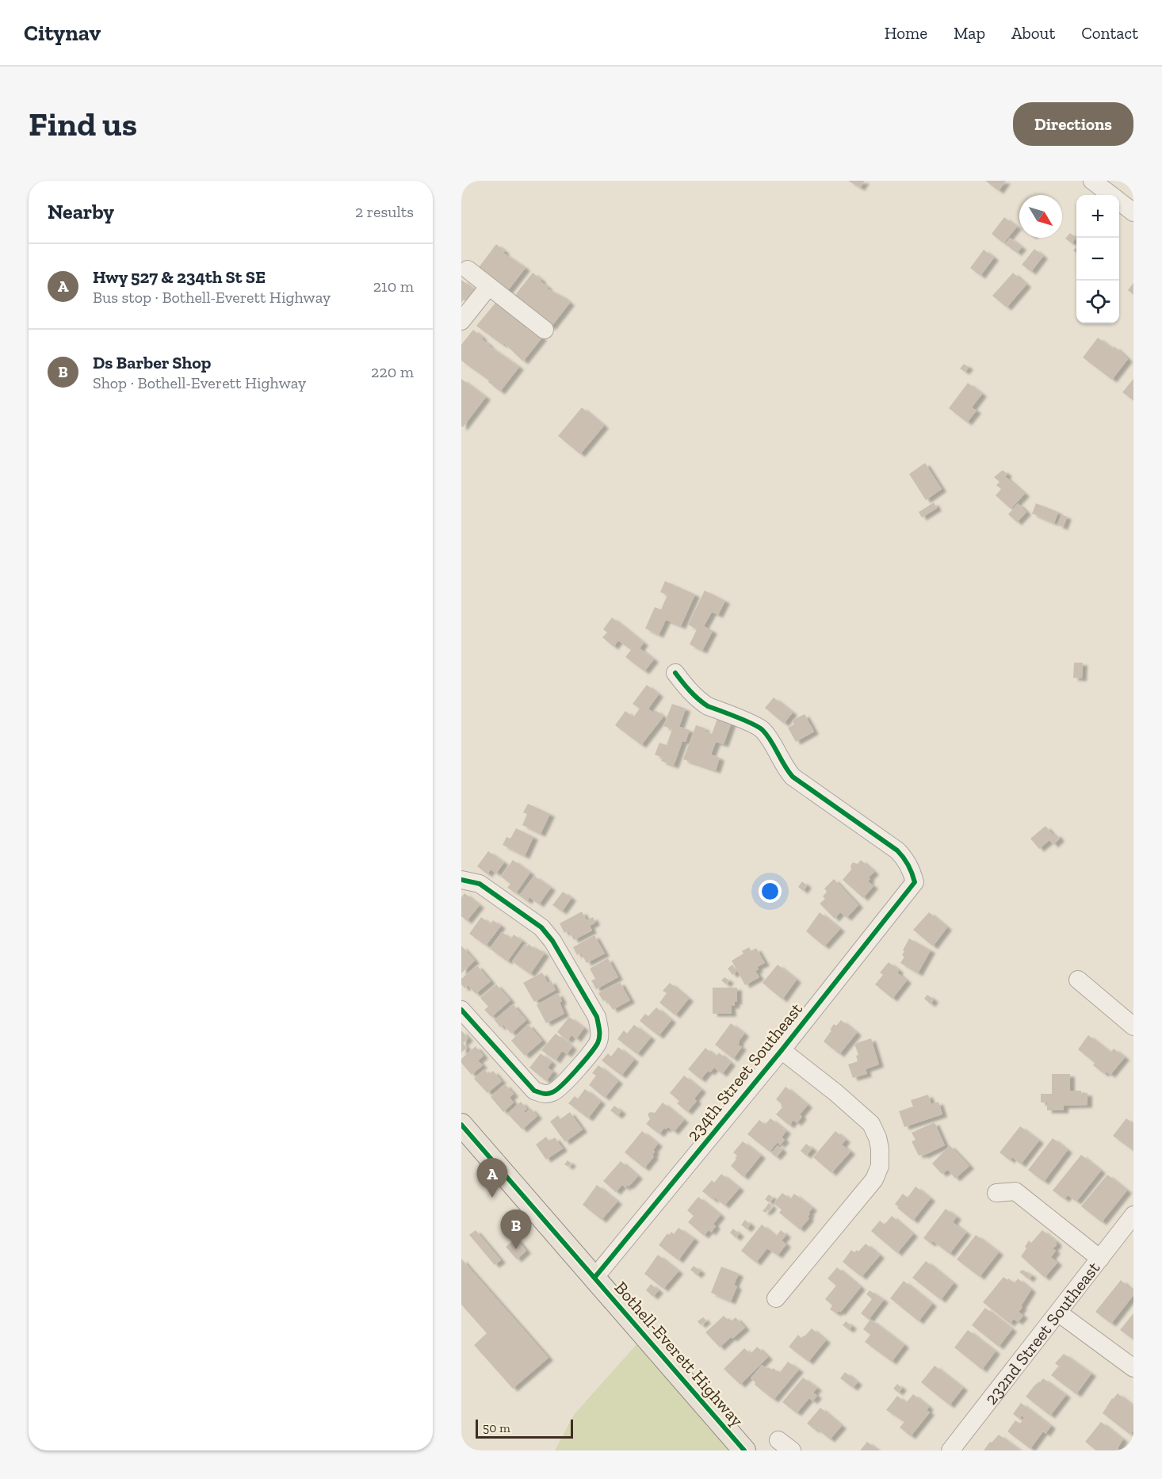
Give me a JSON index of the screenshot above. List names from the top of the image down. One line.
{"streets":{"main road":["Bothell-Everett Highway"],"street":["234th Street Southeast","232nd Street Southeast"]},"crossings":[["234th Street Southeast","Bothell-Everett Highway"]],"scale_bar":"50 m","north":"bottom right","page":{"header":"Citynav","nav":["Home","Map","About","Contact"],"buttons":"Directions","title":"Find us","heading":["Nearby","2 results"],"map_buttons":["+","−"],"list":[{"mark":"A","name":"Hwy 527 & 234th St SE","note":"Bus stop · Bothell-Everett Highway","value":"210 m"},{"mark":"B","name":"Ds Barber Shop","note":"Shop · Bothell-Everett Highway","value":"220 m"}],"pins":["A","B"],"scale":"50 m"}}
